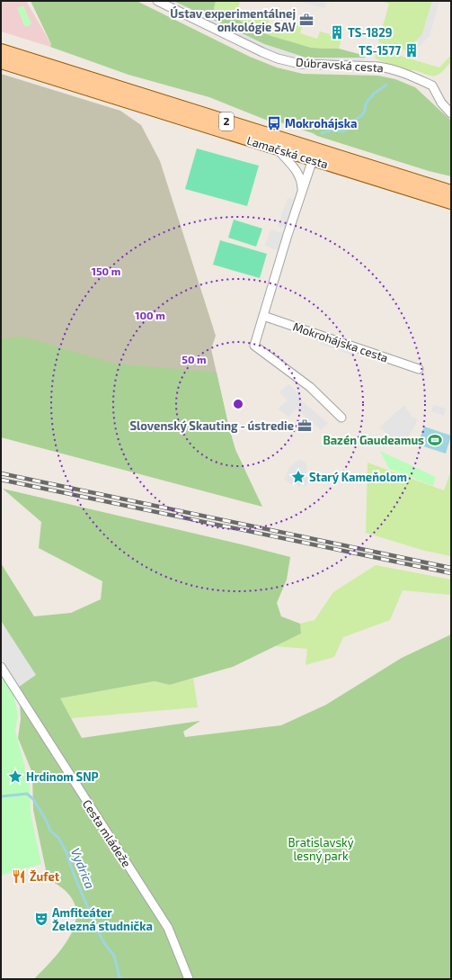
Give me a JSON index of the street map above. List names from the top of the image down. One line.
{"streets":{"main road":["2","Lamačská cesta"],"street":["Dúbravská cesta","Mokrohájska cesta","Cesta mládeže"]},"water":["Vydrica"],"parks":["Bratislavský lesný park"],"places":{"office":["Ústav experimentálnej onkológie SAV","Slovenský Skauting - ústredie"],"building":["TS-1829","TS-1577"],"bus stop":["Mokrohájska"],"sports":["Bazén Gaudeamus"],"place":["Starý Kameňolom","Hrdinom SNP"],"restaurant":["Žufet"],"theatre":["Amfiteáter Železná studnička"]},"rings":["150 m","100 m","50 m"]}
